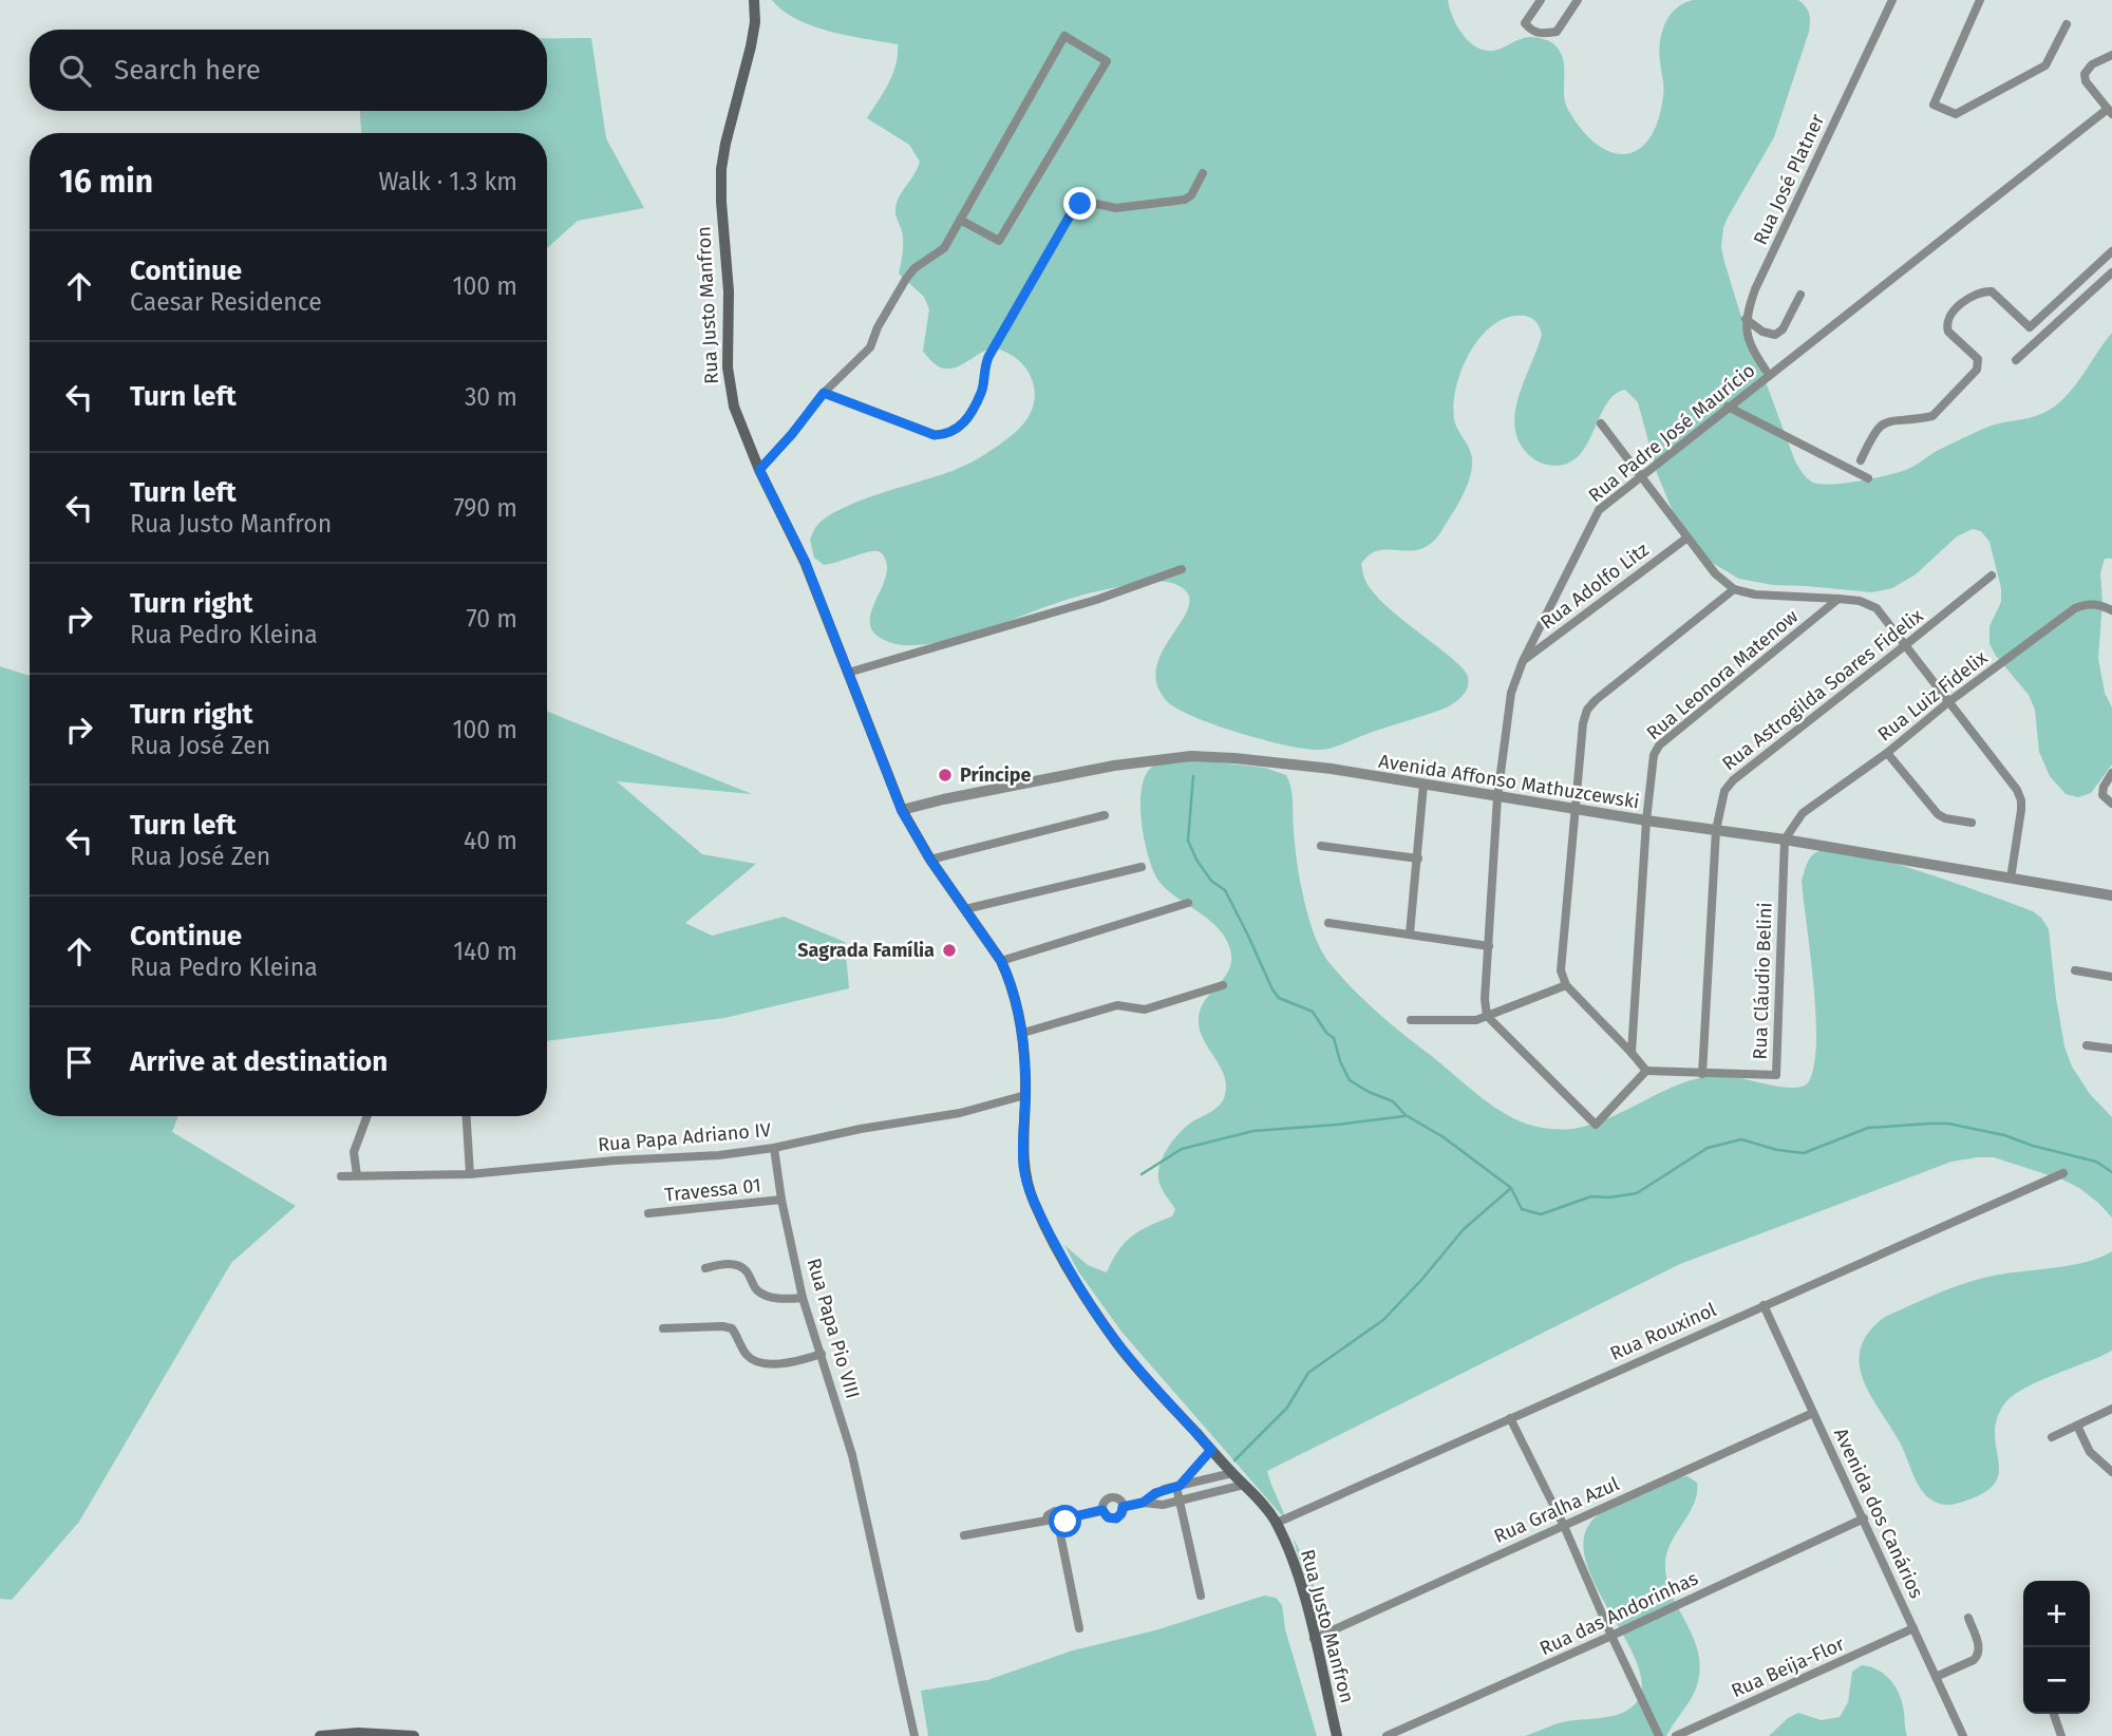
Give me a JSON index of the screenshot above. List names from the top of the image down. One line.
{"streets":{"main road":["Rua Justo Manfron"],"street":["Rua José Platner","Rua Padre José Maurício","Rua Adolfo Litz","Rua Leonora Matenow","Rua Astrogilda Soares Fidelix","Rua Luiz Fidelix","Avenida Affonso Mathuzcewski","Rua Cláudio Belini","Rua Papa Adriano IV","Travessa 01","Rua Papa Pio VIII","Rua Rouxinol","Rua Gralha Azul","Avenida dos Canários","Rua das Andorinhas","Rua Beija-Flor"]},"crossings":[["Rua Justo Manfron","Avenida Affonso Mathuzcewski"],["Rua Justo Manfron","Rua Papa Adriano IV"],["Rua Justo Manfron","Rua Rouxinol"],["Rua Justo Manfron","Rua Gralha Azul"],["Rua Padre José Maurício","Rua Adolfo Litz"],["Rua Padre José Maurício","Avenida Affonso Mathuzcewski"],["Rua Leonora Matenow","Avenida Affonso Mathuzcewski"],["Rua Astrogilda Soares Fidelix","Avenida Affonso Mathuzcewski"],["Rua Astrogilda Soares Fidelix","Rua Cláudio Belini"],["Rua Luiz Fidelix","Avenida Affonso Mathuzcewski"],["Rua Luiz Fidelix","Rua Cláudio Belini"],["Avenida Affonso Mathuzcewski","Rua Cláudio Belini"],["Rua Papa Adriano IV","Rua Papa Pio VIII"],["Travessa 01","Rua Papa Pio VIII"],["Rua Rouxinol","Avenida dos Canários"],["Rua Gralha Azul","Avenida dos Canários"],["Avenida dos Canários","Rua das Andorinhas"],["Avenida dos Canários","Rua Beija-Flor"]],"places":["Príncipe","Sagrada Família"],"page":{"search":"Search here","heading":["16 min","Walk · 1.3 km"],"list":[["Continue","Caesar Residence","100 m"],["Turn left","30 m"],["Turn left","Rua Justo Manfron","790 m"],["Turn right","Rua Pedro Kleina","70 m"],["Turn right","Rua José Zen","100 m"],["Turn left","Rua José Zen","40 m"],["Continue","Rua Pedro Kleina","140 m"],"Arrive at destination"],"map_buttons":["+","−"]}}
